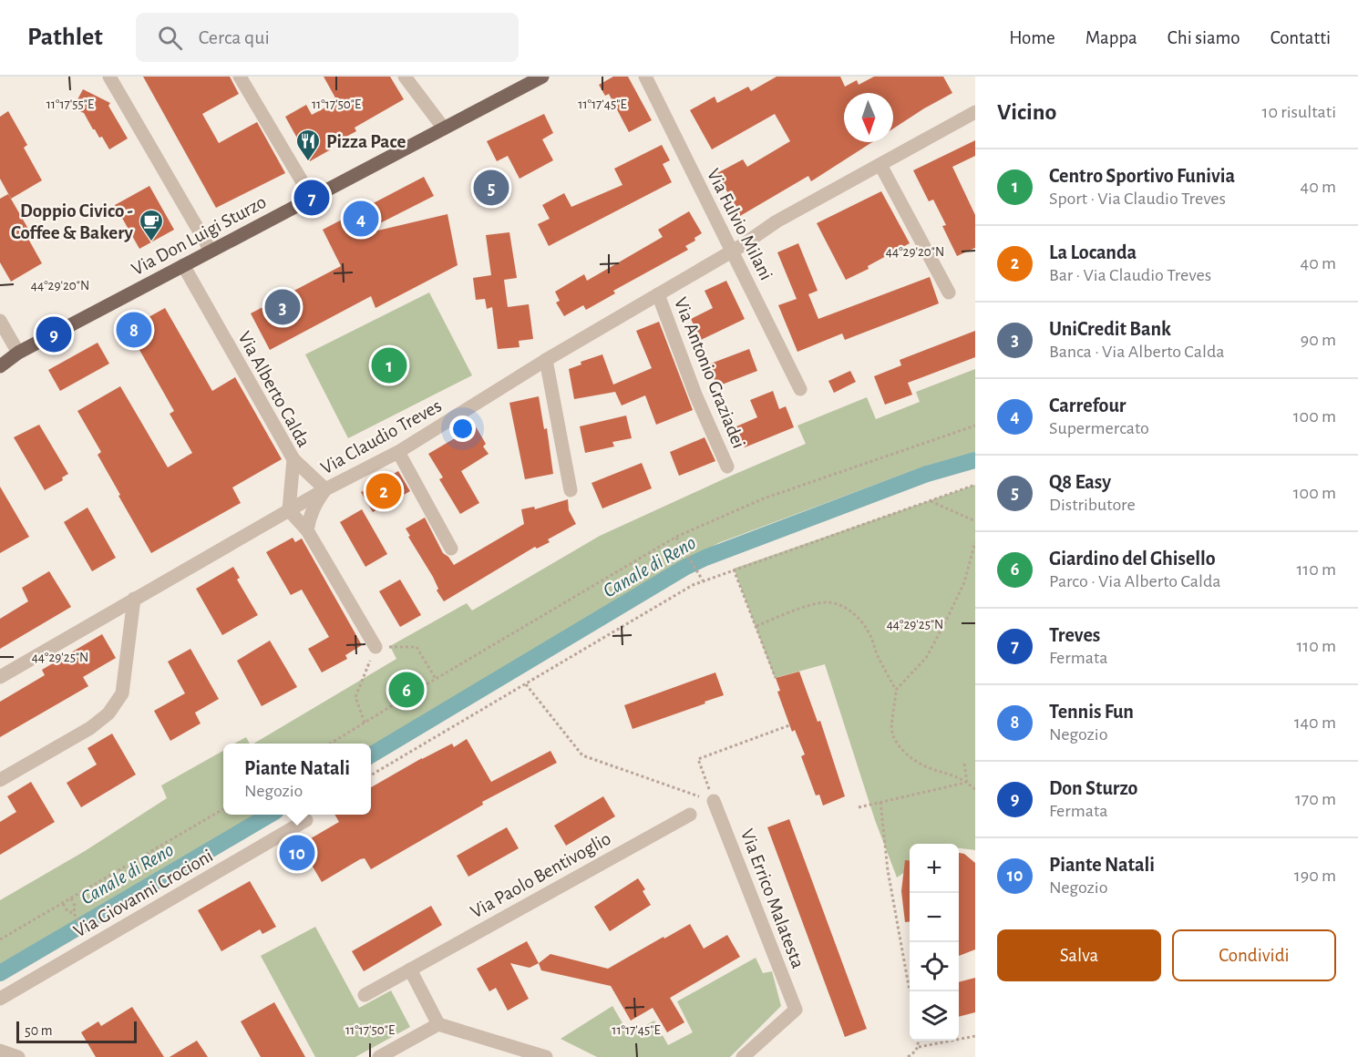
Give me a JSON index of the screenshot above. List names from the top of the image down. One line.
{"streets":{"main road":["Via Don Luigi Sturzo"],"street":["Via Fulvio Milani","Via Antonio Graziadei","Via Alberto Calda","Via Claudio Treves","Via Paolo Bentivoglio","Via Giovanni Crocioni","Via Errico Malatesta"]},"crossings":[["Via Fulvio Milani","Via Claudio Treves"],["Via Don Luigi Sturzo","Via Alberto Calda"],["Via Antonio Graziadei","Via Claudio Treves"],["Via Alberto Calda","Via Claudio Treves"]],"water":["Canale di Reno"],"places":{"restaurant":["Pizza Pace"],"cafe":["Doppio Civico - Coffee & Bakery"]},"scale_bar":"50 m","north":"bottom","page":{"header":"Pathlet","search":"Cerca qui","nav":["Home","Mappa","Chi siamo","Contatti"],"heading":["Vicino","10 risultati"],"list":[{"mark":"1","name":"Centro Sportivo Funivia","note":"Sport · Via Claudio Treves","value":"40 m"},{"mark":"2","name":"La Locanda","note":"Bar · Via Claudio Treves","value":"40 m"},{"mark":"3","name":"UniCredit Bank","note":"Banca · Via Alberto Calda","value":"90 m"},{"mark":"4","name":"Carrefour","note":"Supermercato","value":"100 m"},{"mark":"5","name":"Q8 Easy","note":"Distributore","value":"100 m"},{"mark":"6","name":"Giardino del Ghisello","note":"Parco · Via Alberto Calda","value":"110 m"},{"mark":"7","name":"Treves","note":"Fermata","value":"110 m"},{"mark":"8","name":"Tennis Fun","note":"Negozio","value":"140 m"},{"mark":"9","name":"Don Sturzo","note":"Fermata","value":"170 m"},{"mark":"10","name":"Piante Natali","note":"Negozio","value":"190 m"}],"pins":["5","7","4","3","8","9","1","2","6","10"],"popup":["Piante Natali","Negozio"],"map_buttons":["+","−"],"buttons":["Salva","Condividi"],"scale":"50 m"},"coordinates":["11°17'55\"E","11°17'50\"E","11°17'45\"E","44°29'20\"N","44°29'25\"N"]}
